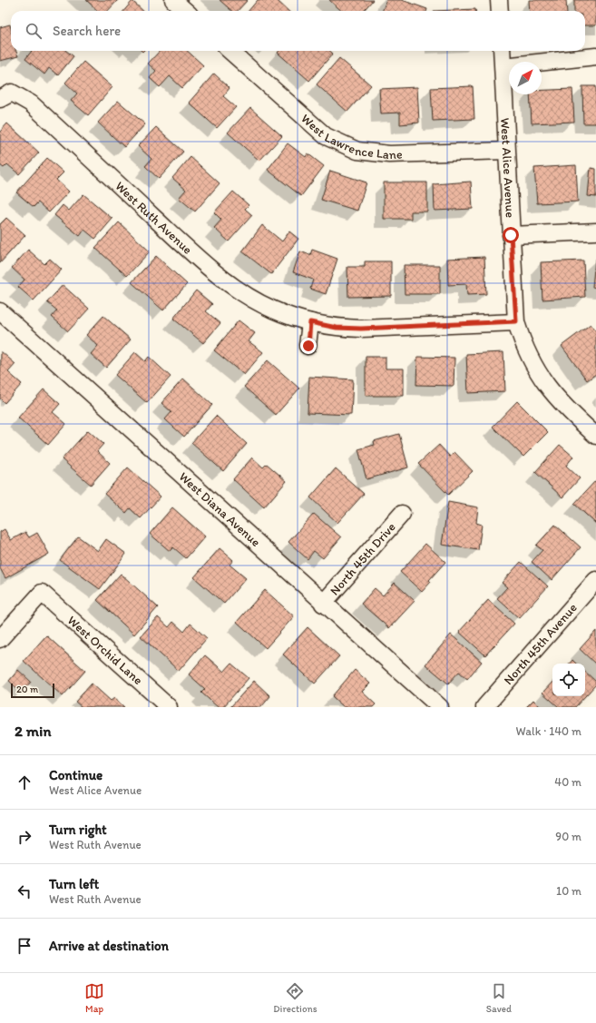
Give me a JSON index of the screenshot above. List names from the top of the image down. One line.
{"streets":{"street":["West Lawrence Lane","West Alice Avenue","West Ruth Avenue","West Diana Avenue","North 45th Drive","North 45th Avenue","West Orchid Lane"]},"crossings":[["West Lawrence Lane","West Alice Avenue"],["West Alice Avenue","West Ruth Avenue"],["West Diana Avenue","North 45th Drive"]],"scale_bar":"20 m","north":"top right","page":{"search":"Search here","scale":"20 m","heading":["2 min","Walk · 140 m"],"list":[["Continue","West Alice Avenue","40 m"],["Turn right","West Ruth Avenue","90 m"],["Turn left","West Ruth Avenue","10 m"],"Arrive at destination"],"nav":["Map","Directions","Saved"]}}
